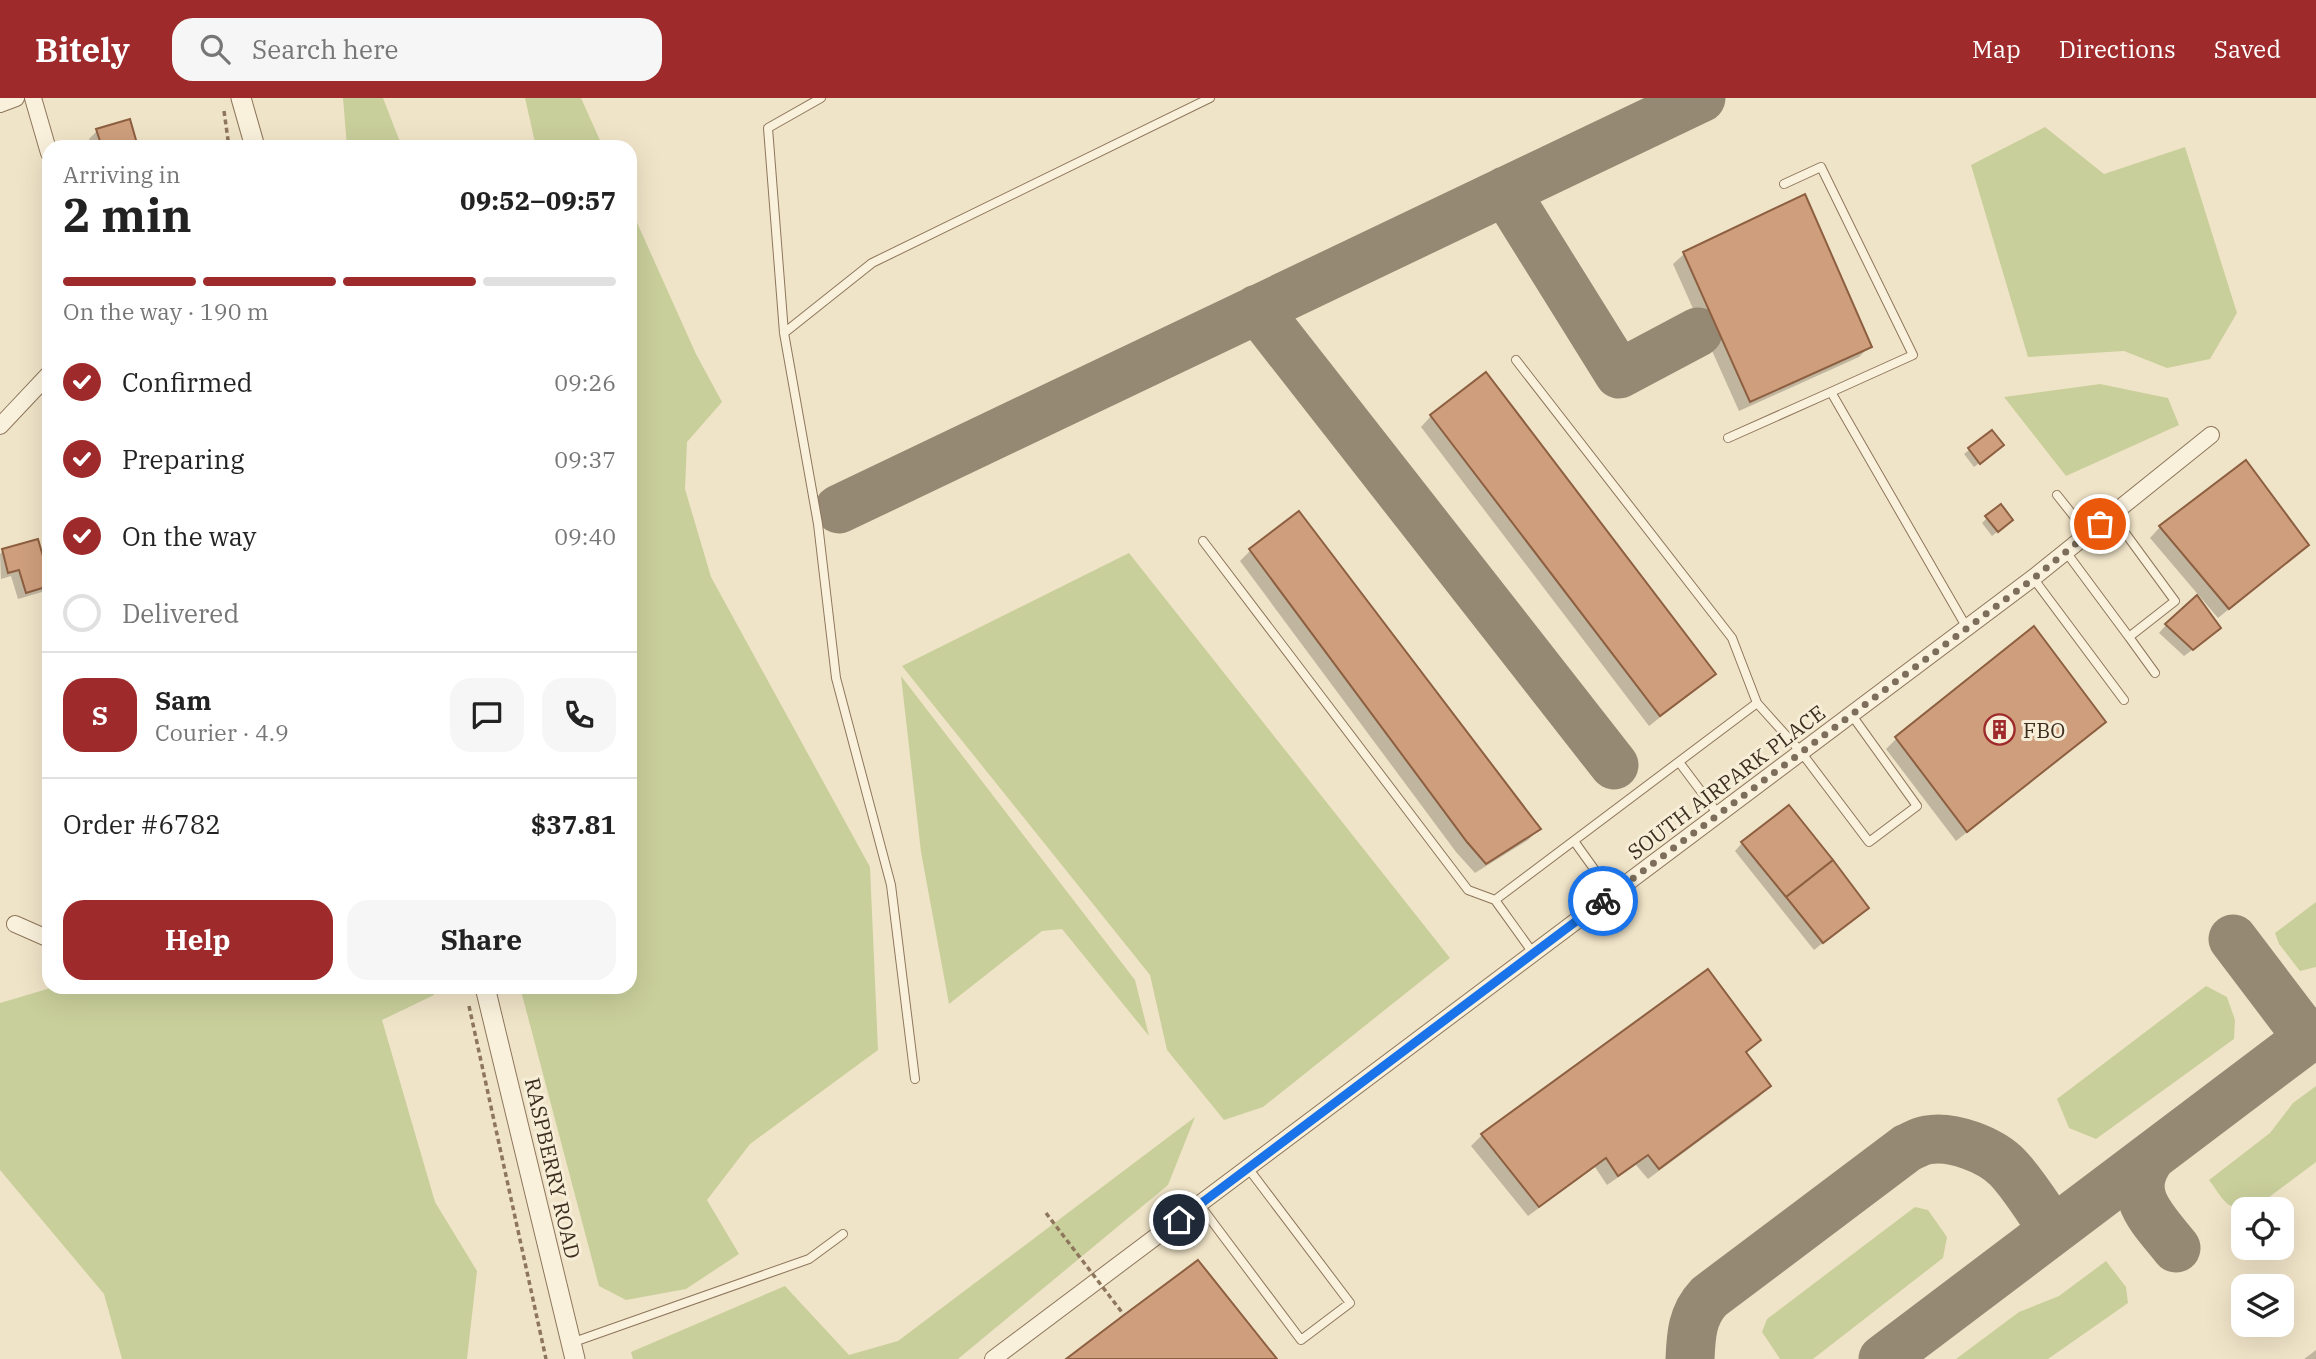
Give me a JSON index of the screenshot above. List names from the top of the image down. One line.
{"streets":{"street":["SOUTH AIRPARK PLACE","RASPBERRY ROAD"]},"places":{"building":["FBO"]},"page":{"header":"Bitely","search":"Search here","nav":["Map","Directions","Saved"],"heading":["2 min","Arriving in","09:52–09:57"],"panel":["Sam","Courier · 4.9","Order #6782","$37.81"],"bar":"On the way · 190 m","list":[["Confirmed","09:26"],["Preparing","09:37"],["On the way","09:40"],"Delivered"],"round":"S","buttons":["Help","Share"]}}
